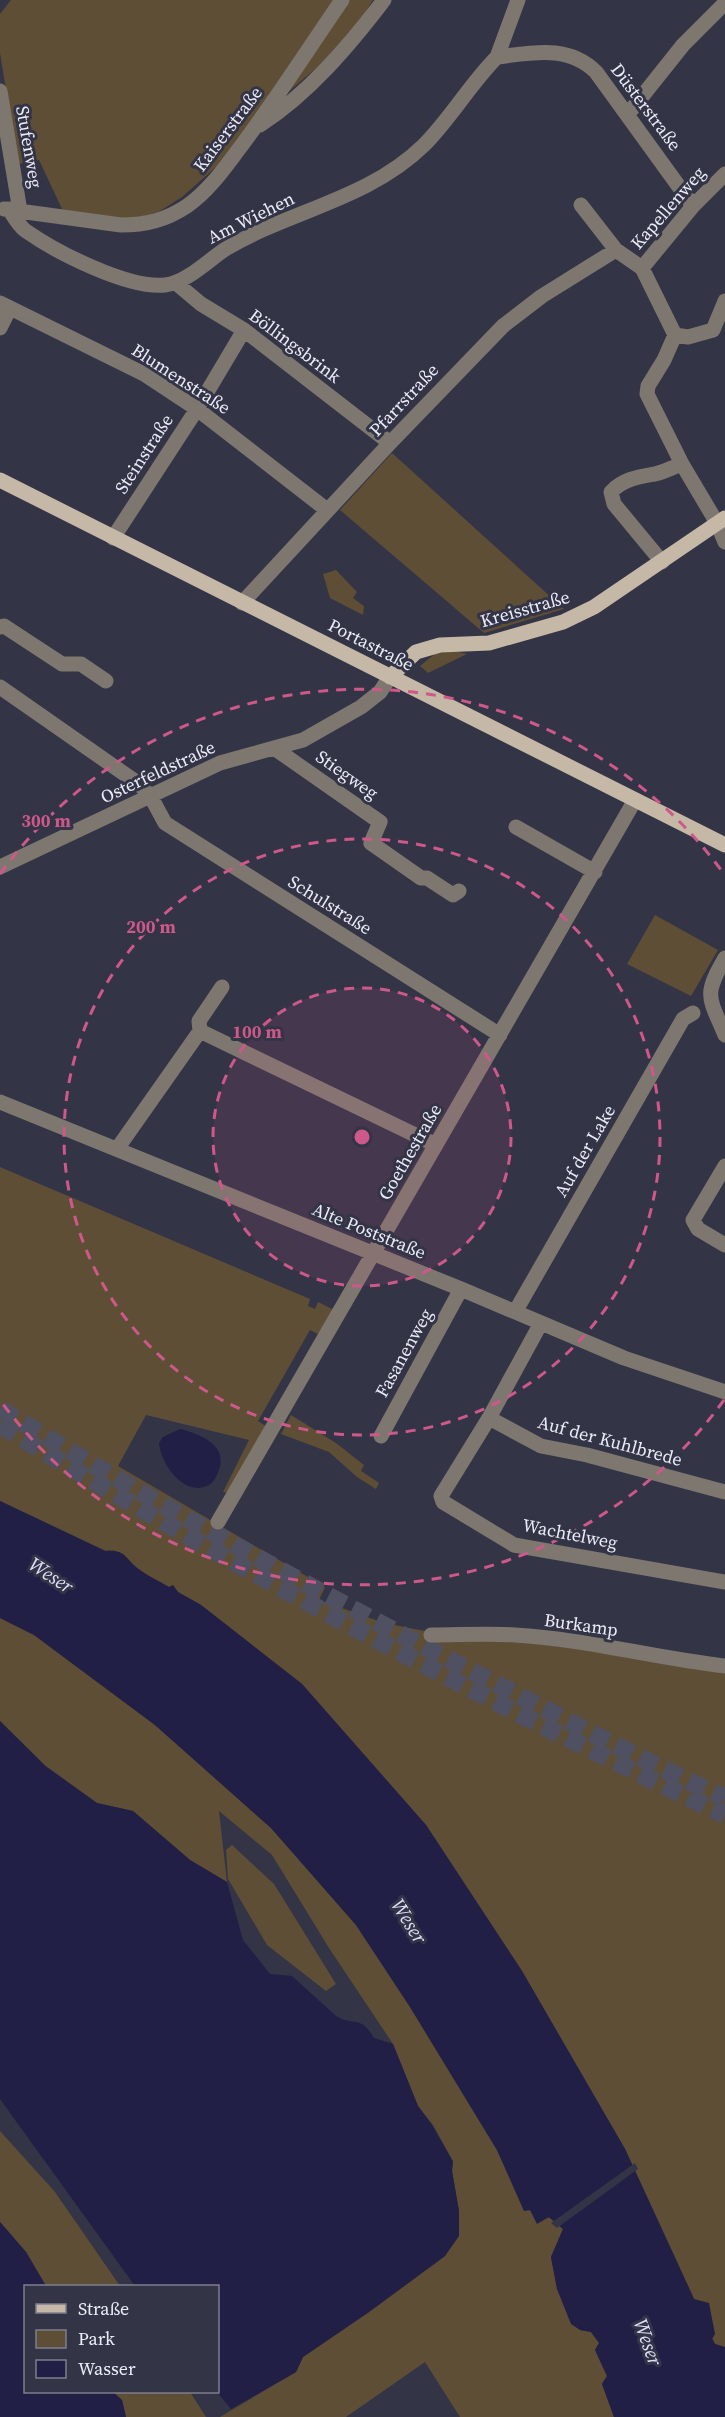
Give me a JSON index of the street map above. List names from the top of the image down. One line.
{"streets":{"main road":["Kreisstraße","Portastraße"],"street":["Düsterstraße","Kaiserstraße","Stufenweg","Kapellenweg","Am Wiehen","Böllingsbrink","Blumenstraße","Pfarrstraße","Steinstraße","Osterfeldstraße","Stiegweg","Schulstraße","Auf der Lake","Goethestraße","Alte Poststraße","Fasanenweg","Auf der Kuhlbrede","Wachtelweg","Burkamp"]},"crossings":[["Düsterstraße","Kapellenweg"],["Düsterstraße","Am Wiehen"],["Kaiserstraße","Stufenweg"],["Kapellenweg","Pfarrstraße"],["Am Wiehen","Böllingsbrink"],["Böllingsbrink","Pfarrstraße"],["Böllingsbrink","Steinstraße"],["Blumenstraße","Pfarrstraße"],["Blumenstraße","Steinstraße"],["Pfarrstraße","Portastraße"],["Steinstraße","Portastraße"],["Kreisstraße","Portastraße"],["Kreisstraße","Osterfeldstraße"],["Portastraße","Osterfeldstraße"],["Portastraße","Goethestraße"],["Osterfeldstraße","Stiegweg"],["Osterfeldstraße","Schulstraße"],["Schulstraße","Goethestraße"],["Auf der Lake","Alte Poststraße"],["Goethestraße","Alte Poststraße"],["Alte Poststraße","Fasanenweg"],["Alte Poststraße","Wachtelweg"],["Auf der Kuhlbrede","Wachtelweg"]],"water":["Weser"],"legend":["Straße","Park","Wasser"],"rings":["300 m","200 m","100 m"]}
